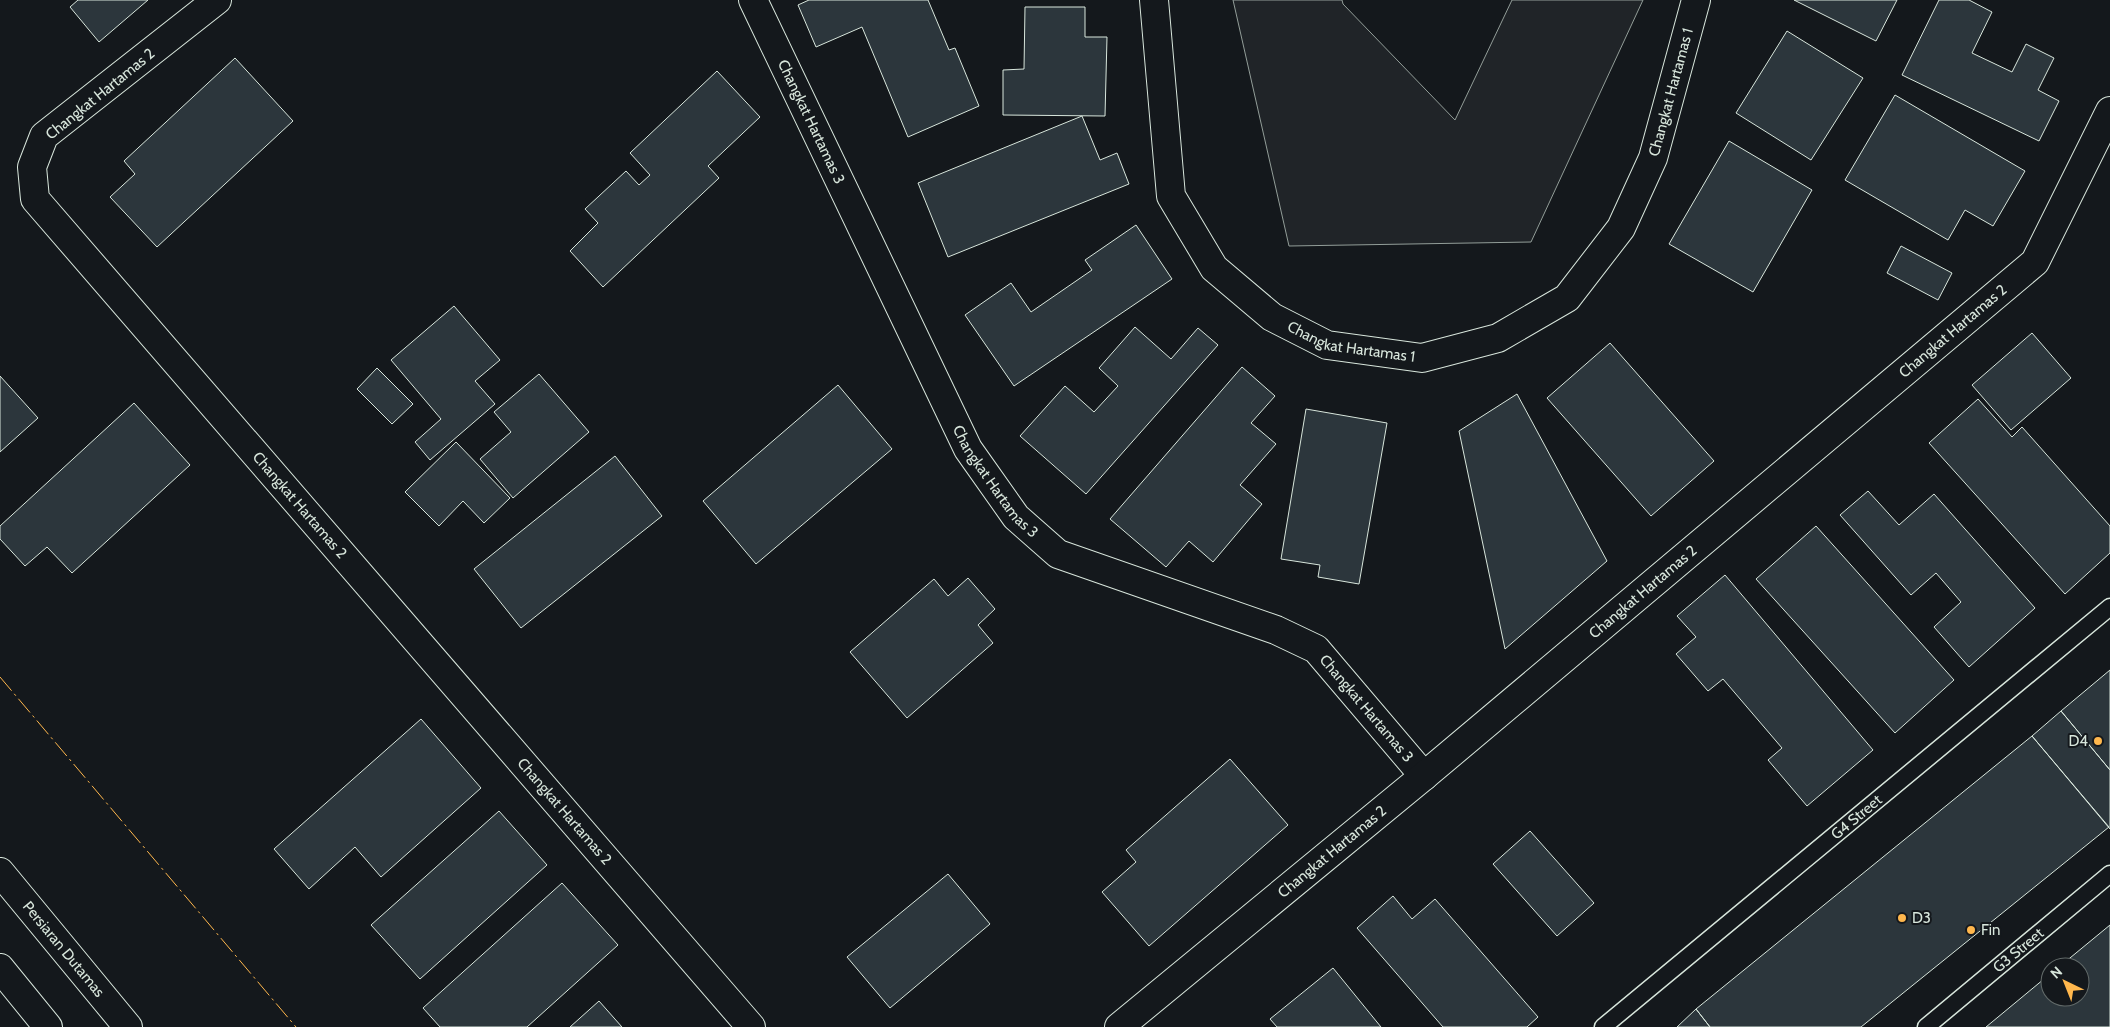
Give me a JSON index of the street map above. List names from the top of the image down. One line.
{"streets":{"street":["Changkat Hartamas 1","Changkat Hartamas 2","Changkat Hartamas 3","Persiaran Dutamas"],"lane":["G4 Street","G3 Street"]},"crossings":[["Changkat Hartamas 2","Changkat Hartamas 3"]],"places":["D4","D3","Fin"],"north":"top left"}
